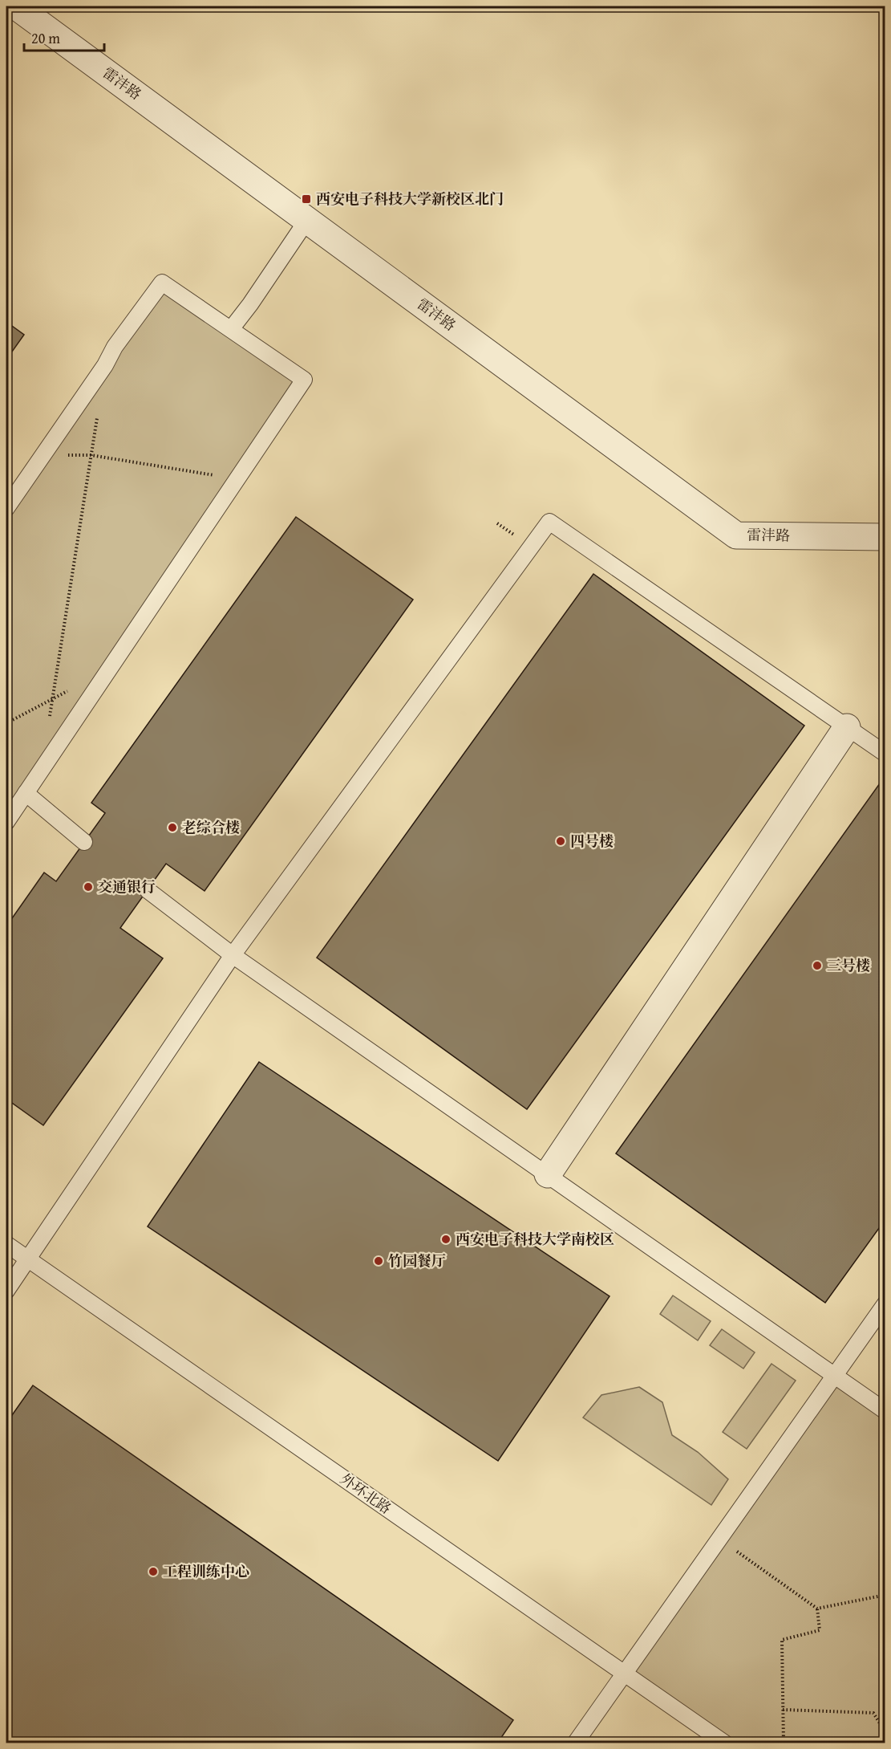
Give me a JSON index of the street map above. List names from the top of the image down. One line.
{"streets":{"street":["雷沣路"],"lane":["外环北路"]},"places":{"transit":["西安电子科技大学新校区北门"],"other":["老综合楼","四号楼","交通银行","三号楼","西安电子科技大学南校区","竹园餐厅","工程训练中心"]},"scale_bar":"20 m"}
